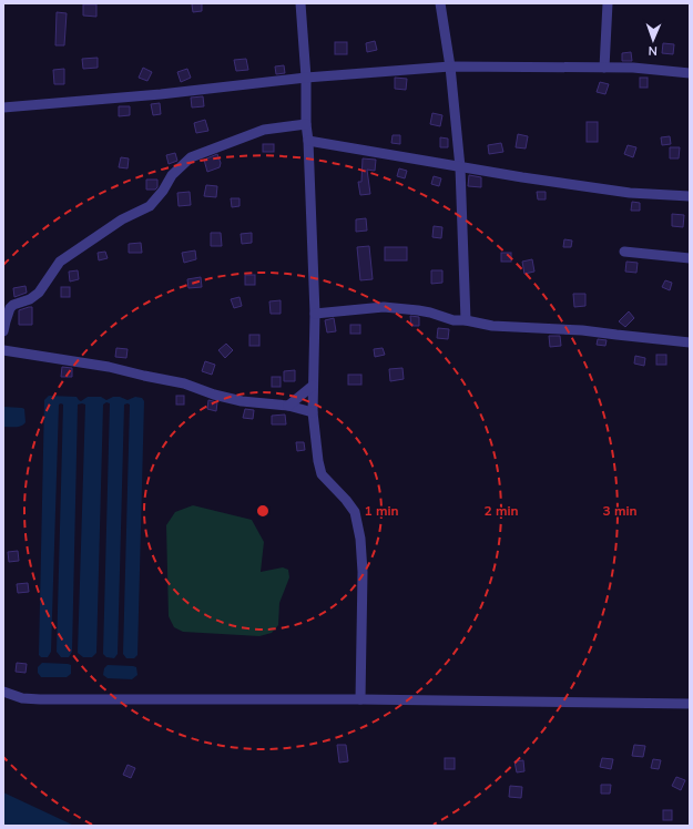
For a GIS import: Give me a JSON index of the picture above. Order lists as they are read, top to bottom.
{
  "north": "bottom",
  "rings": ["1 min", "2 min", "3 min"]
}
